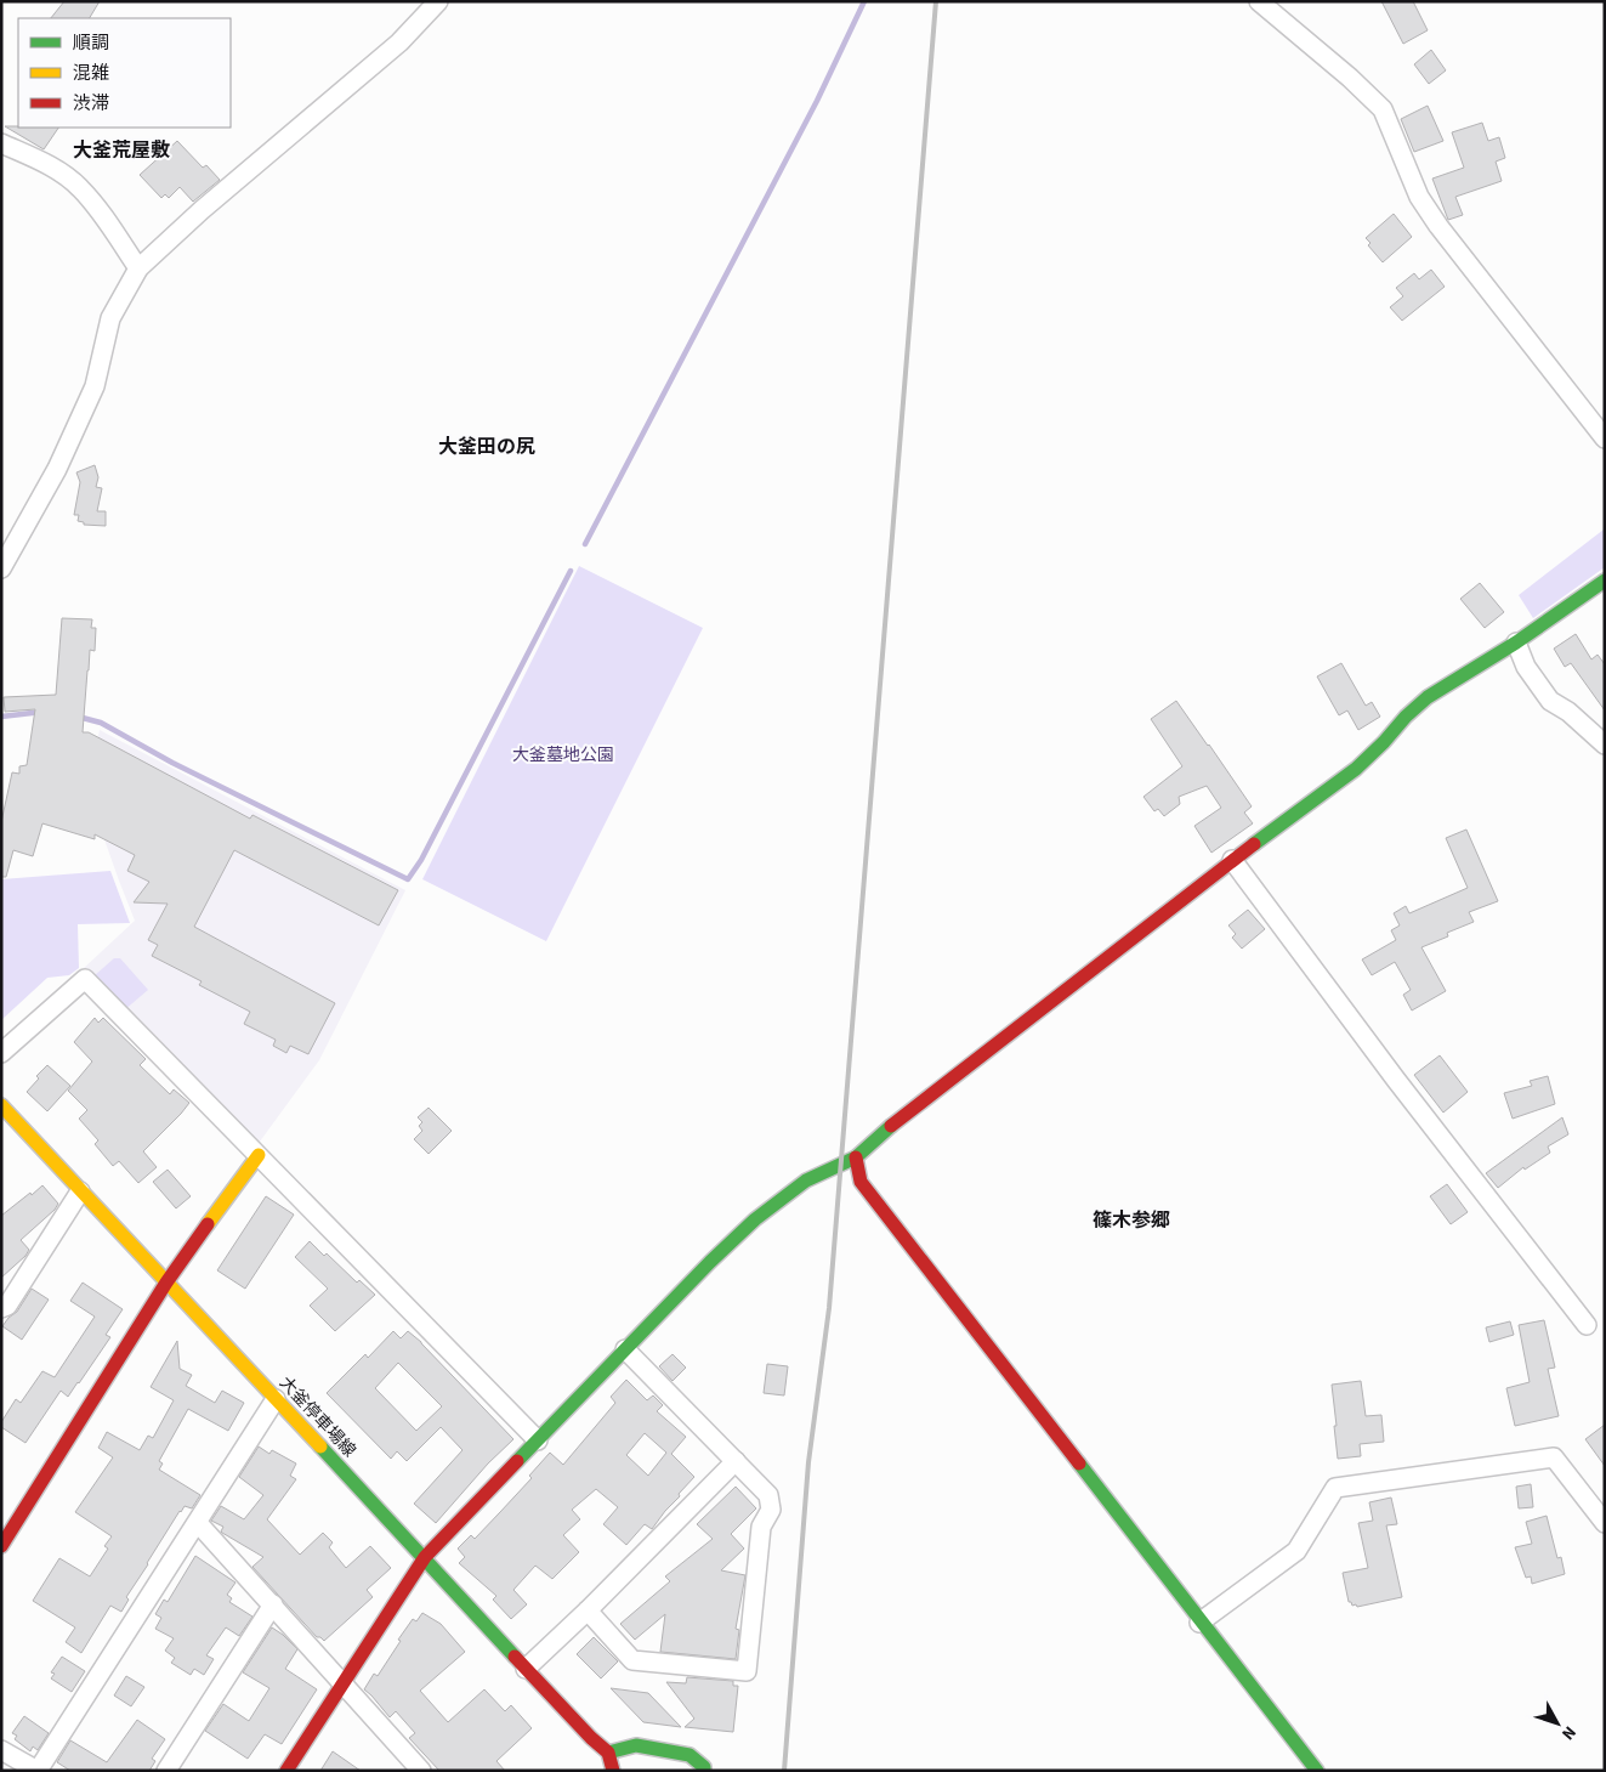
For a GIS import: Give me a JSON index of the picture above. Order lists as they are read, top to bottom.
{
  "streets": {
    "street": ["大釜停車場線"]
  },
  "districts": ["大釜荒屋敷", "大釜田の尻", "篠木参郷"],
  "parks": ["大釜墓地公園"],
  "legend": ["順調", "混雑", "渋滞"],
  "north": "bottom right"
}
